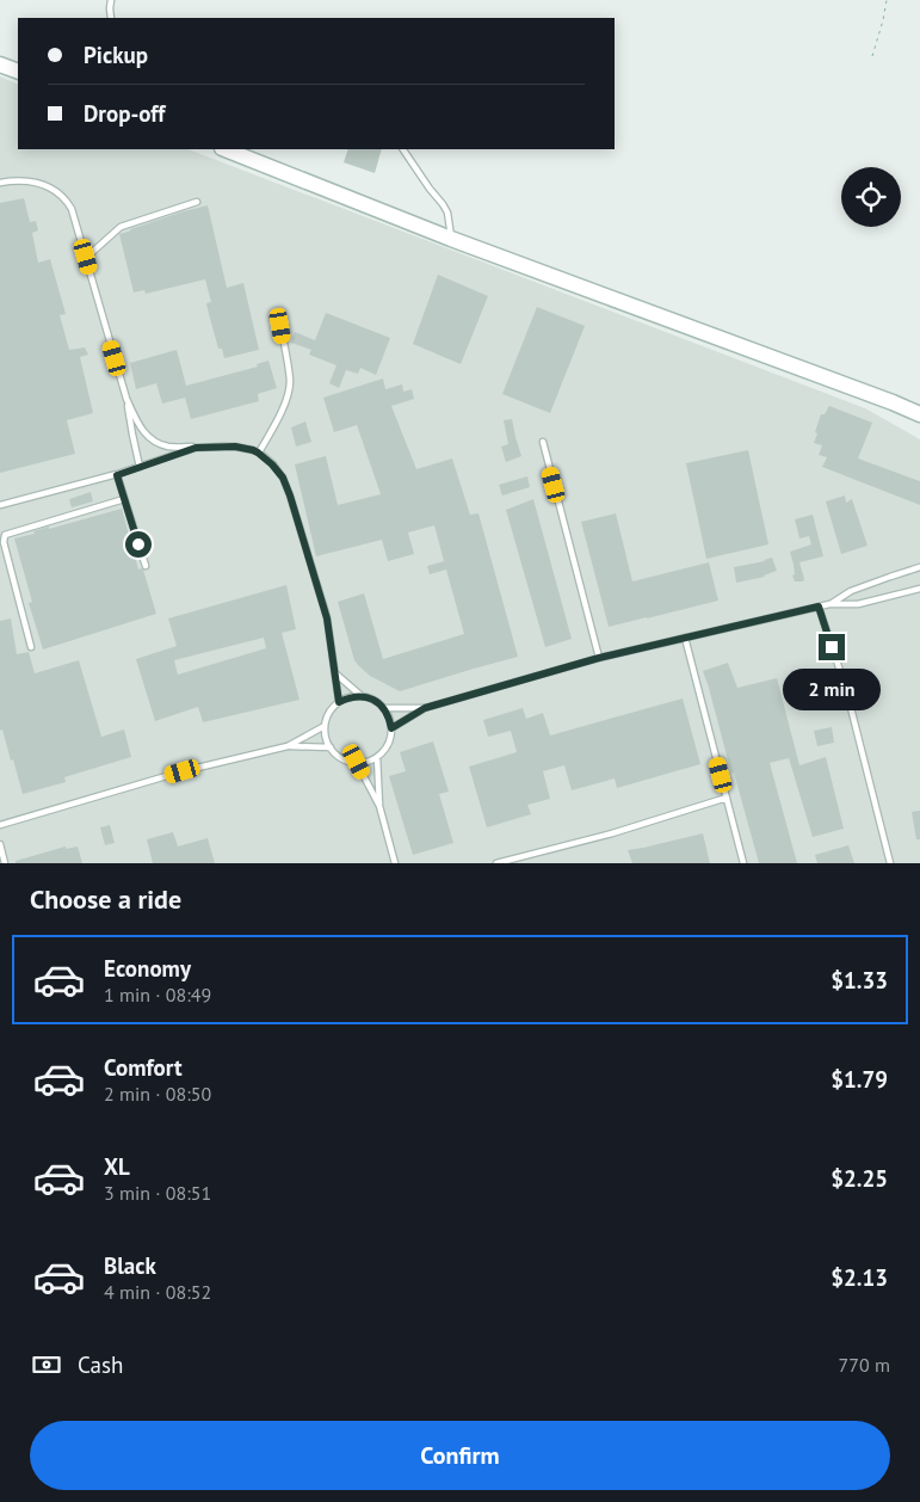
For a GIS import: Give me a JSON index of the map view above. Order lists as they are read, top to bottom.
{
  "page": {
    "banner": ["Pickup", "Drop-off"],
    "bubble": "2 min",
    "heading": "Choose a ride",
    "list": [
      {
        "name": "Economy",
        "note": "1 min · 08:49",
        "value": "$1.33"
      },
      {
        "name": "Comfort",
        "note": "2 min · 08:50",
        "value": "$1.79"
      },
      {
        "name": "XL",
        "note": "3 min · 08:51",
        "value": "$2.25"
      },
      {
        "name": "Black",
        "note": "4 min · 08:52",
        "value": "$2.13"
      }
    ],
    "pay": ["Cash", "770 m"],
    "buttons": "Confirm"
  }
}
